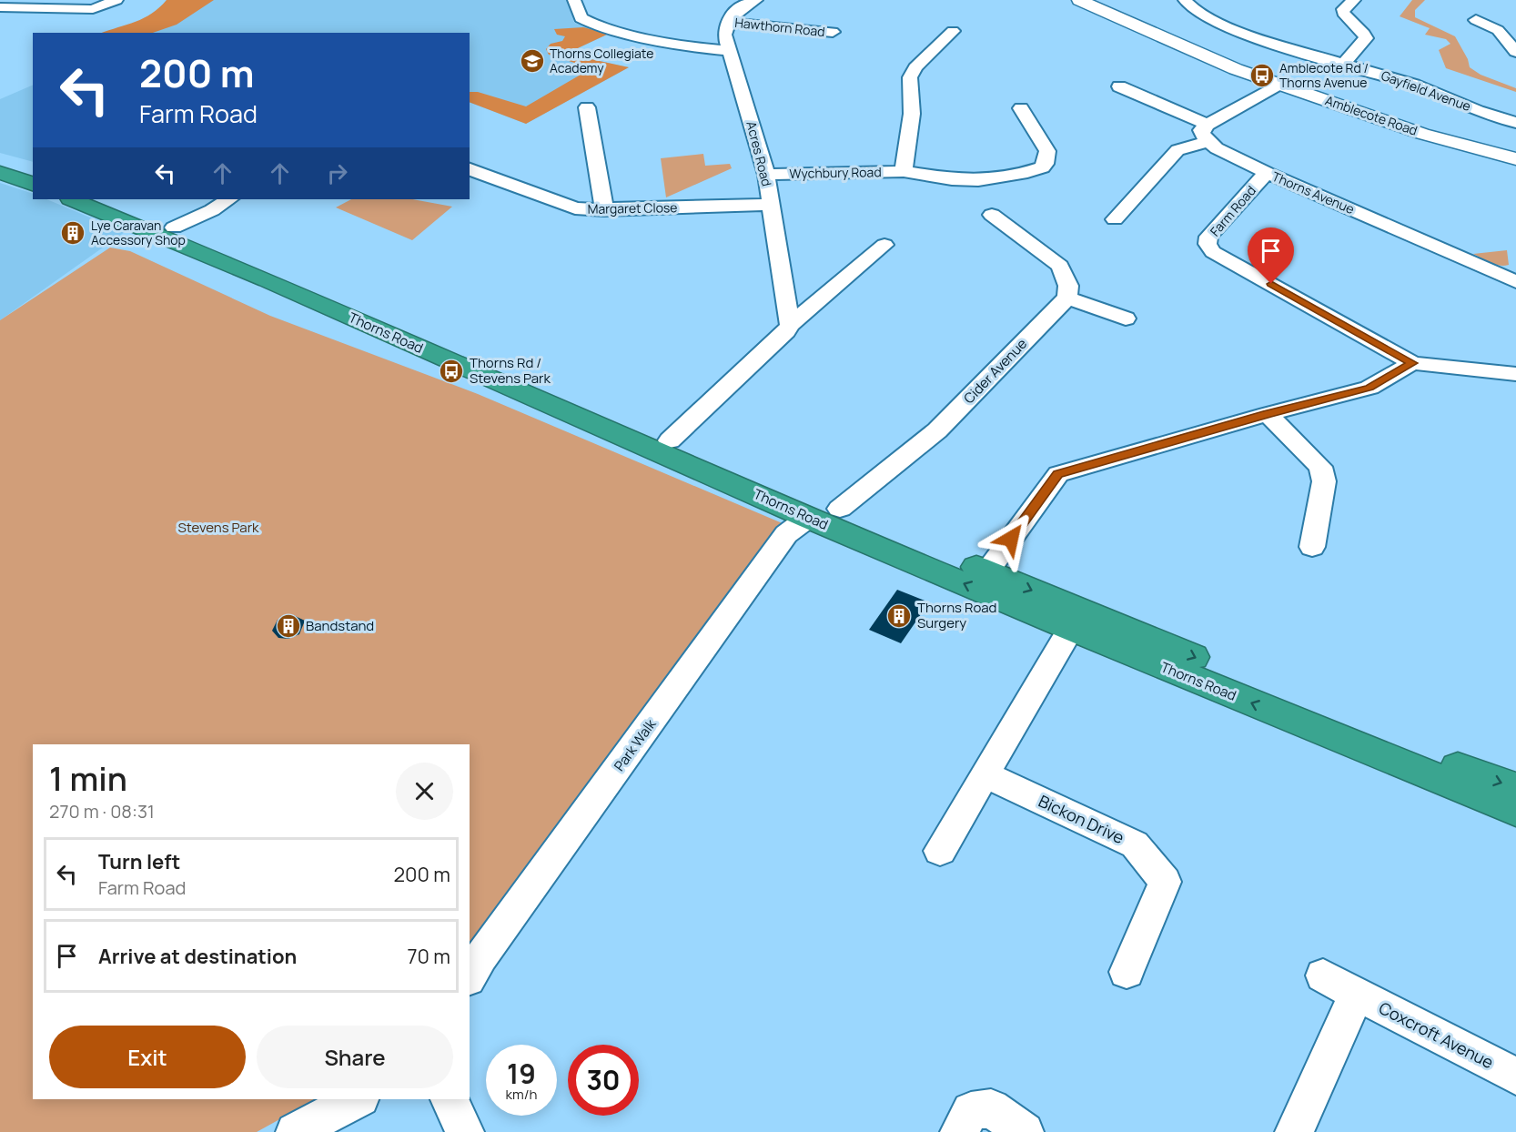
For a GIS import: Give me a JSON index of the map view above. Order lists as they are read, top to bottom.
{
  "streets": {
    "highway": ["Thorns Road"],
    "street": [
      "Hawthorn Road",
      "Gayfield Avenue",
      "Amblecote Road",
      "Acres Road",
      "Wychbury Road",
      "Thorns Avenue",
      "Margaret Close",
      "Farm Road",
      "Cider Avenue",
      "Park Walk",
      "Bickon Drive",
      "Coxcroft Avenue"
    ]
  },
  "crossings": [
    ["Hawthorn Road", "Acres Road"],
    ["Acres Road", "Wychbury Road"],
    ["Acres Road", "Margaret Close"],
    ["Thorns Avenue", "Farm Road"],
    ["Thorns Road", "Cider Avenue"],
    ["Thorns Road", "Park Walk"]
  ],
  "parks": ["Stevens Park"],
  "places": {
    "school or university": ["Thorns Collegiate Academy"],
    "bus stop": ["Amblecote Rd / Thorns Avenue", "Thorns Rd / Stevens Park"],
    "building": ["Lye Caravan Accessory Shop", "Thorns Road Surgery", "Bandstand"]
  },
  "page": {
    "turn": ["200 m", "Farm Road"],
    "heading": ["1 min", "270 m · 08:31"],
    "list": [
      {
        "name": "Turn left",
        "note": "Farm Road",
        "value": "200 m"
      },
      {
        "name": "Arrive at destination",
        "value": "70 m"
      }
    ],
    "buttons": ["Exit", "Share"],
    "speed": "19 km/h",
    "limit": "30"
  }
}
